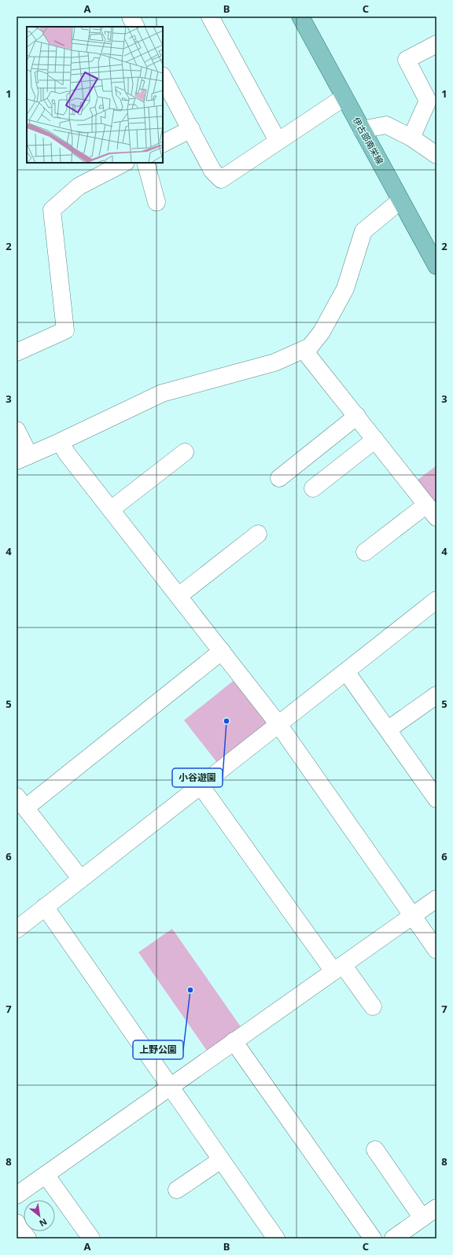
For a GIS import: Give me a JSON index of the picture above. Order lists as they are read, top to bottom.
{
  "streets": {
    "main road": ["伊古部南栄線"]
  },
  "places": ["小谷遊園", "上野公園"],
  "north": "bottom right",
  "grid": {
    "columns": ["A", "B", "C"],
    "rows": [
      "1",
      "2",
      "3",
      "4",
      "5",
      "6",
      "7",
      "8"
    ]
  }
}
